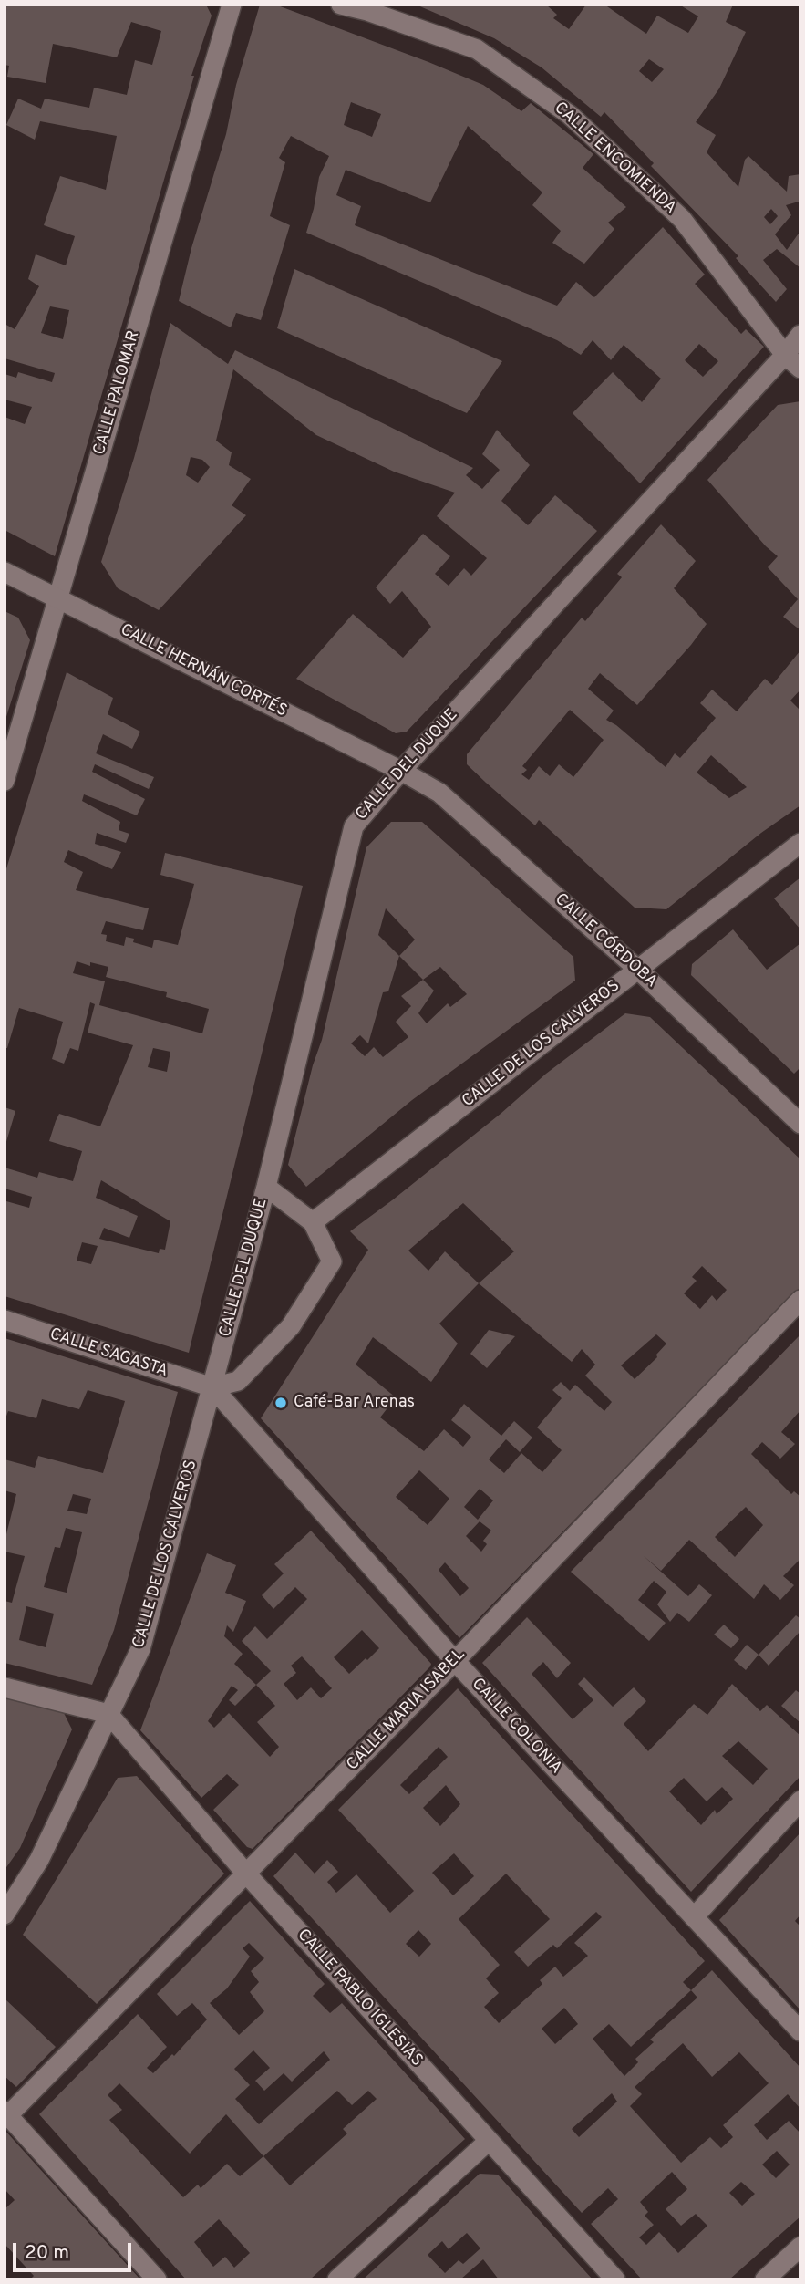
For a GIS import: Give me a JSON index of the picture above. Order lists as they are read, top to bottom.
{
  "streets": {
    "street": [
      "CALLE ENCOMIENDA",
      "CALLE PALOMAR",
      "CALLE HERNÁN CORTÉS",
      "CALLE DEL DUQUE",
      "CALLE CÓRDOBA",
      "CALLE DE LOS CALVEROS",
      "CALLE SAGASTA",
      "CALLE MARIA ISABEL",
      "CALLE COLONIA",
      "CALLE PABLO IGLESIAS"
    ]
  },
  "crossings": [
    ["CALLE ENCOMIENDA", "CALLE DEL DUQUE"],
    ["CALLE PALOMAR", "CALLE HERNÁN CORTÉS"],
    ["CALLE HERNÁN CORTÉS", "CALLE DEL DUQUE"],
    ["CALLE HERNÁN CORTÉS", "CALLE CÓRDOBA"],
    ["CALLE DEL DUQUE", "CALLE CÓRDOBA"],
    ["CALLE DEL DUQUE", "CALLE DE LOS CALVEROS"],
    ["CALLE DEL DUQUE", "CALLE SAGASTA"],
    ["CALLE DEL DUQUE", "CALLE COLONIA"],
    ["CALLE CÓRDOBA", "CALLE DE LOS CALVEROS"],
    ["CALLE DE LOS CALVEROS", "CALLE SAGASTA"],
    ["CALLE DE LOS CALVEROS", "CALLE COLONIA"],
    ["CALLE DE LOS CALVEROS", "CALLE PABLO IGLESIAS"],
    ["CALLE SAGASTA", "CALLE COLONIA"],
    ["CALLE MARIA ISABEL", "CALLE COLONIA"],
    ["CALLE MARIA ISABEL", "CALLE PABLO IGLESIAS"]
  ],
  "places": ["Café-Bar Arenas"],
  "scale_bar": "20 m"
}
